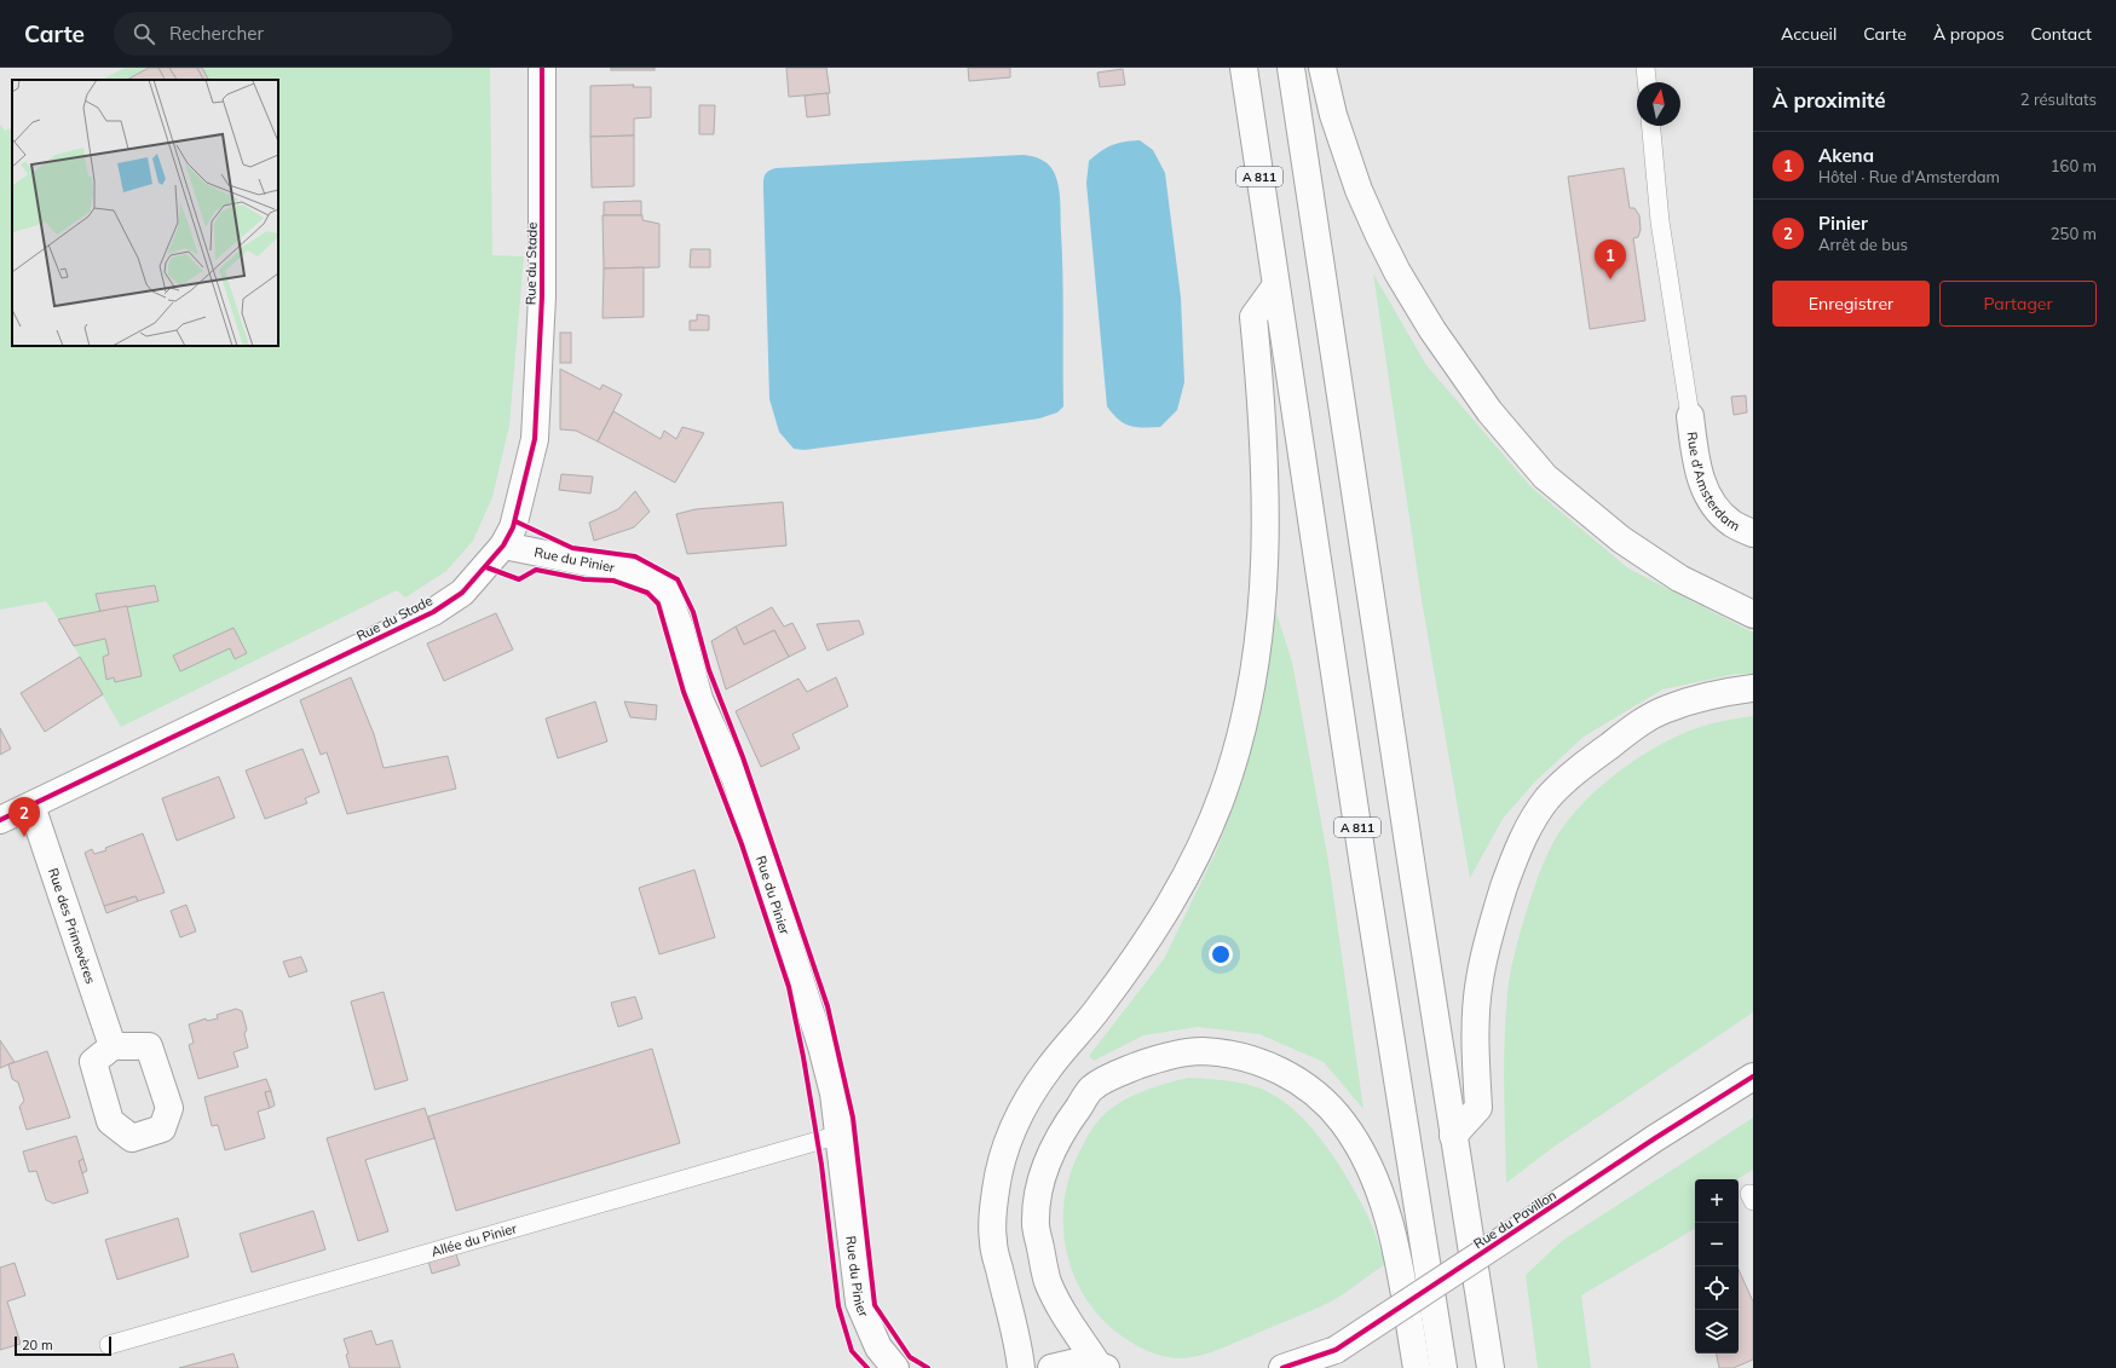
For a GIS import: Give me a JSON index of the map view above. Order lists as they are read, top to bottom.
{
  "streets": {
    "main road": [
      "A 811",
      "Rue du Stade",
      "Rue d'Amsterdam",
      "Rue du Pinier",
      "Rue des Primevères",
      "Rue du Pavillon"
    ],
    "lane": ["Allée du Pinier"]
  },
  "crossings": [
    ["Rue du Stade", "Rue du Pinier"],
    ["Rue du Stade", "Rue des Primevères"],
    ["Rue du Pinier", "Allée du Pinier"]
  ],
  "scale_bar": "20 m",
  "north": "top",
  "page": {
    "header": "Carte",
    "search": "Rechercher",
    "nav": [
      "Accueil",
      "Carte",
      "À propos",
      "Contact"
    ],
    "heading": ["À proximité", "2 résultats"],
    "list": [
      {
        "mark": "1",
        "name": "Akena",
        "note": "Hôtel · Rue d'Amsterdam",
        "value": "160 m"
      },
      {
        "mark": "2",
        "name": "Pinier",
        "note": "Arrêt de bus",
        "value": "250 m"
      }
    ],
    "pins": ["1", "2"],
    "buttons": ["Enregistrer", "Partager"],
    "map_buttons": ["+", "−"],
    "scale": "20 m"
  }
}
